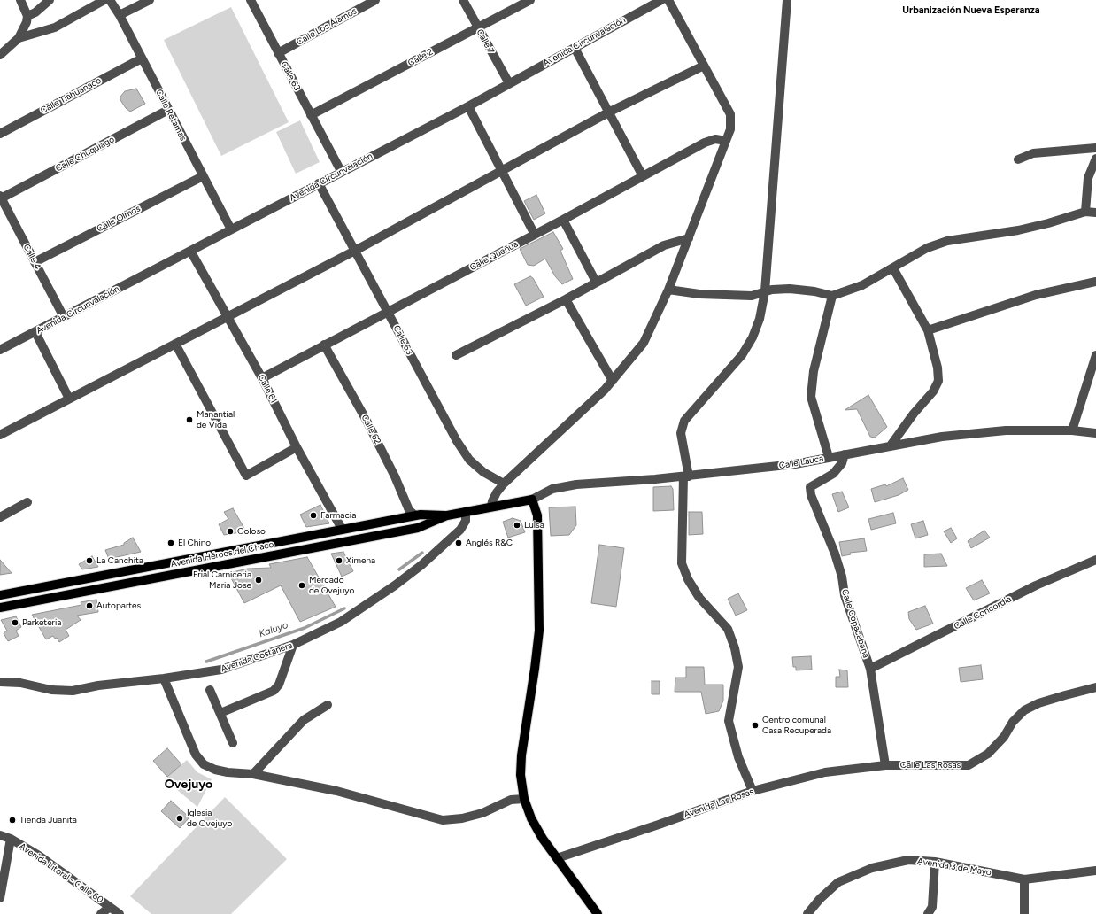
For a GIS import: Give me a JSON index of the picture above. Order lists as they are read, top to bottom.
{
  "streets": {
    "main road": ["Avenida Héroes del Chaco"],
    "street": [
      "Calle Los Álamos",
      "Calle 7",
      "Avenida Circunvalación",
      "Calle 2",
      "Calle 63",
      "Calle Tiahuanaco",
      "Calle Retamas",
      "Calle Chuquiago",
      "Calle Olmos",
      "Calle Queñua",
      "Calle 4",
      "Calle 61",
      "Calle 62",
      "Calle Lauca",
      "Calle Concordia",
      "Calle Copacabana",
      "Avenida Costanera",
      "Calle Las Rosas",
      "Avenida Las Rosas",
      "Avenida 3 de Mayo",
      "Avenida Litoral - Calle 60"
    ]
  },
  "crossings": [
    ["Calle Los Álamos", "Calle 63"],
    ["Calle 7", "Avenida Circunvalación"],
    ["Calle 7", "Calle 2"],
    ["Avenida Circunvalación", "Calle 63"],
    ["Avenida Circunvalación", "Calle Retamas"],
    ["Avenida Circunvalación", "Calle 4"],
    ["Avenida Circunvalación", "Calle 61"],
    ["Calle 2", "Calle 63"],
    ["Calle 63", "Calle Queñua"],
    ["Calle Tiahuanaco", "Calle Retamas"],
    ["Calle Retamas", "Calle Chuquiago"],
    ["Calle Retamas", "Calle Olmos"],
    ["Calle Chuquiago", "Calle 4"],
    ["Calle Olmos", "Calle 4"],
    ["Calle Queñua", "Calle 61"],
    ["Calle Queñua", "Calle 62"],
    ["Calle 61", "Avenida Héroes del Chaco"],
    ["Calle 62", "Avenida Héroes del Chaco"],
    ["Calle Lauca", "Avenida Héroes del Chaco"],
    ["Calle Lauca", "Calle Copacabana"],
    ["Avenida Héroes del Chaco", "Avenida Costanera"],
    ["Calle Concordia", "Calle Copacabana"],
    ["Calle Copacabana", "Calle Las Rosas"],
    ["Calle Copacabana", "Avenida Las Rosas"],
    ["Calle Las Rosas", "Avenida Las Rosas"]
  ],
  "districts": ["Urbanización Nueva Esperanza", "Ovejuyo"],
  "water": ["Kaluyo"],
  "places": [
    "Manantial de Vida",
    "Farmacia",
    "Luisa",
    "Goloso",
    "El Chino",
    "Anglés R&C",
    "La Canchita",
    "Ximena",
    "Frial Carniceria Maria Jose",
    "Mercado de Ovejuyo",
    "Autopartes",
    "Parketeria",
    "Centro comunal Casa Recuperada",
    "Iglesia de Ovejuyo",
    "Tienda Juanita"
  ]
}
